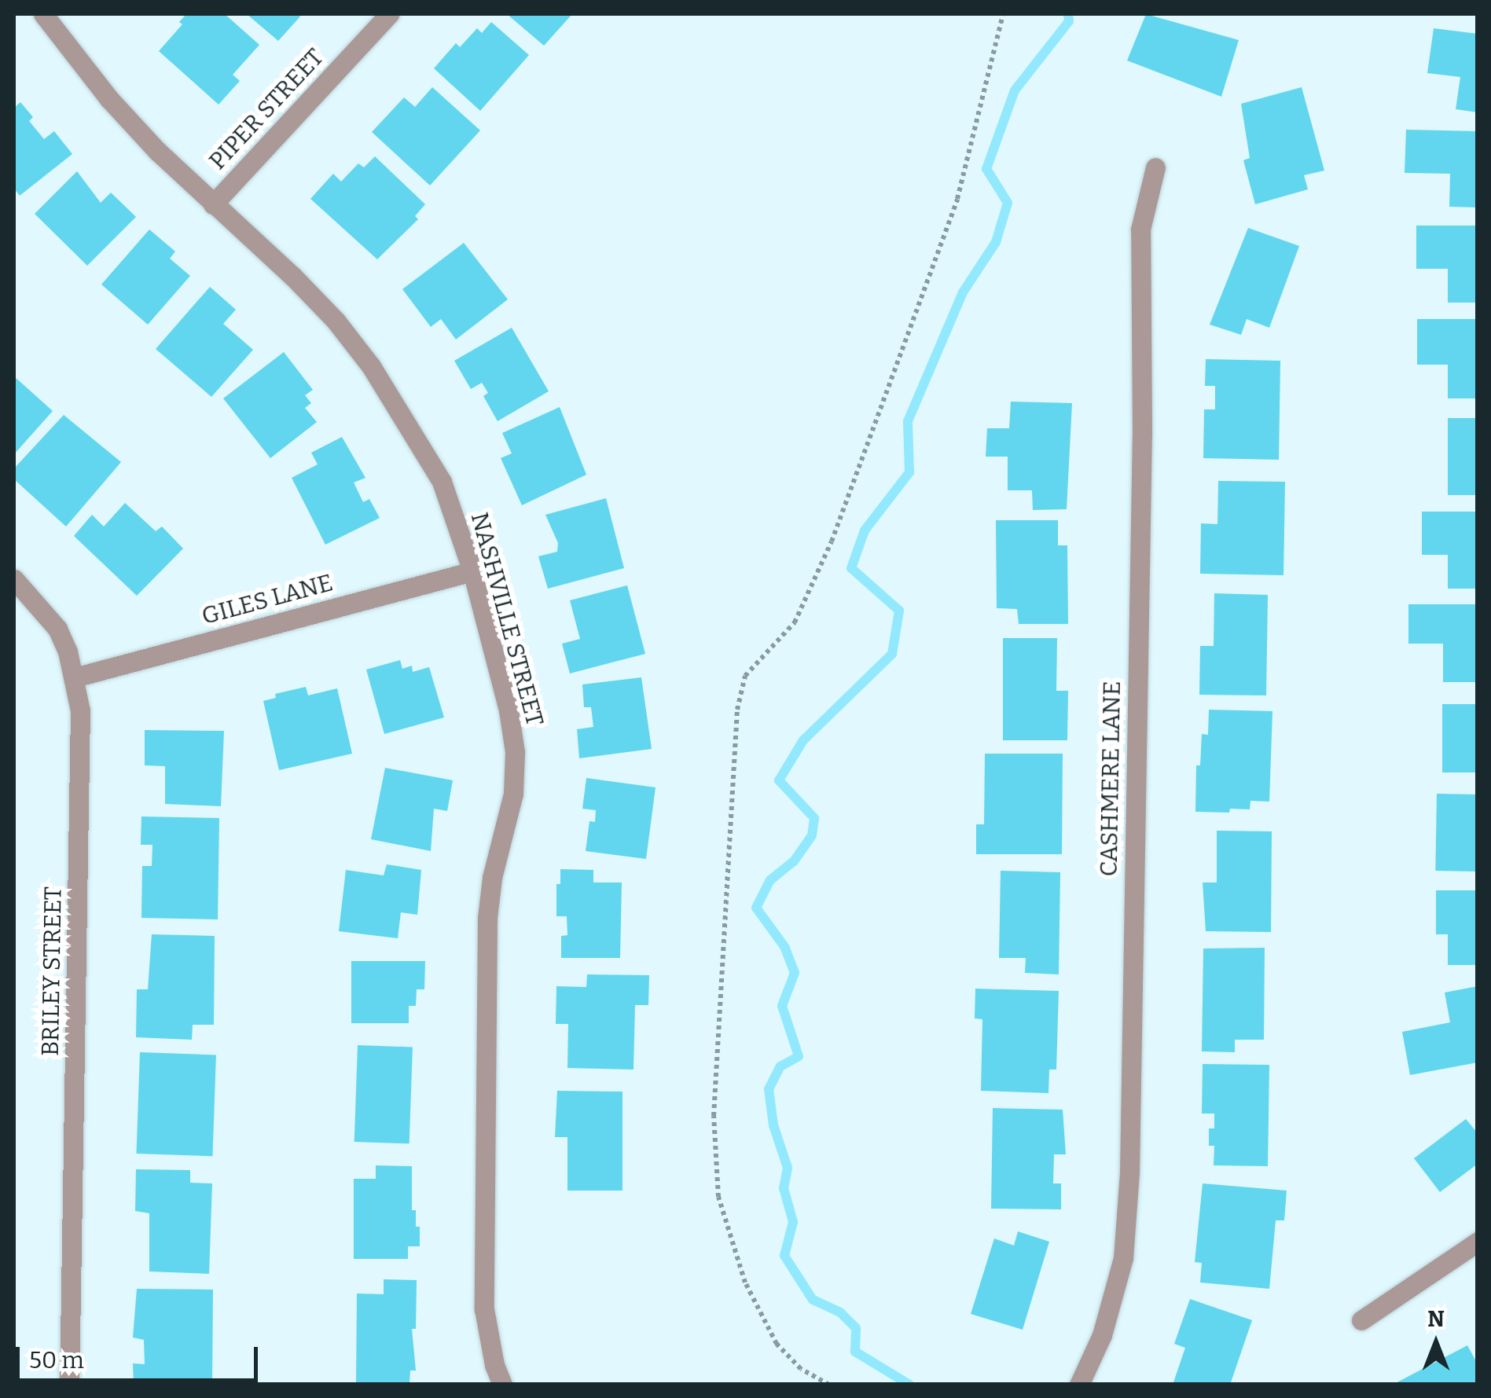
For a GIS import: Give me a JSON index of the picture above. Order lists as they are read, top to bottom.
{
  "streets": {
    "street": [
      "PIPER STREET",
      "GILES LANE",
      "NASHVILLE STREET",
      "CASHMERE LANE",
      "BRILEY STREET"
    ]
  },
  "crossings": [
    ["PIPER STREET", "NASHVILLE STREET"],
    ["GILES LANE", "NASHVILLE STREET"],
    ["GILES LANE", "BRILEY STREET"]
  ],
  "scale_bar": "50 m",
  "north": "top"
}
